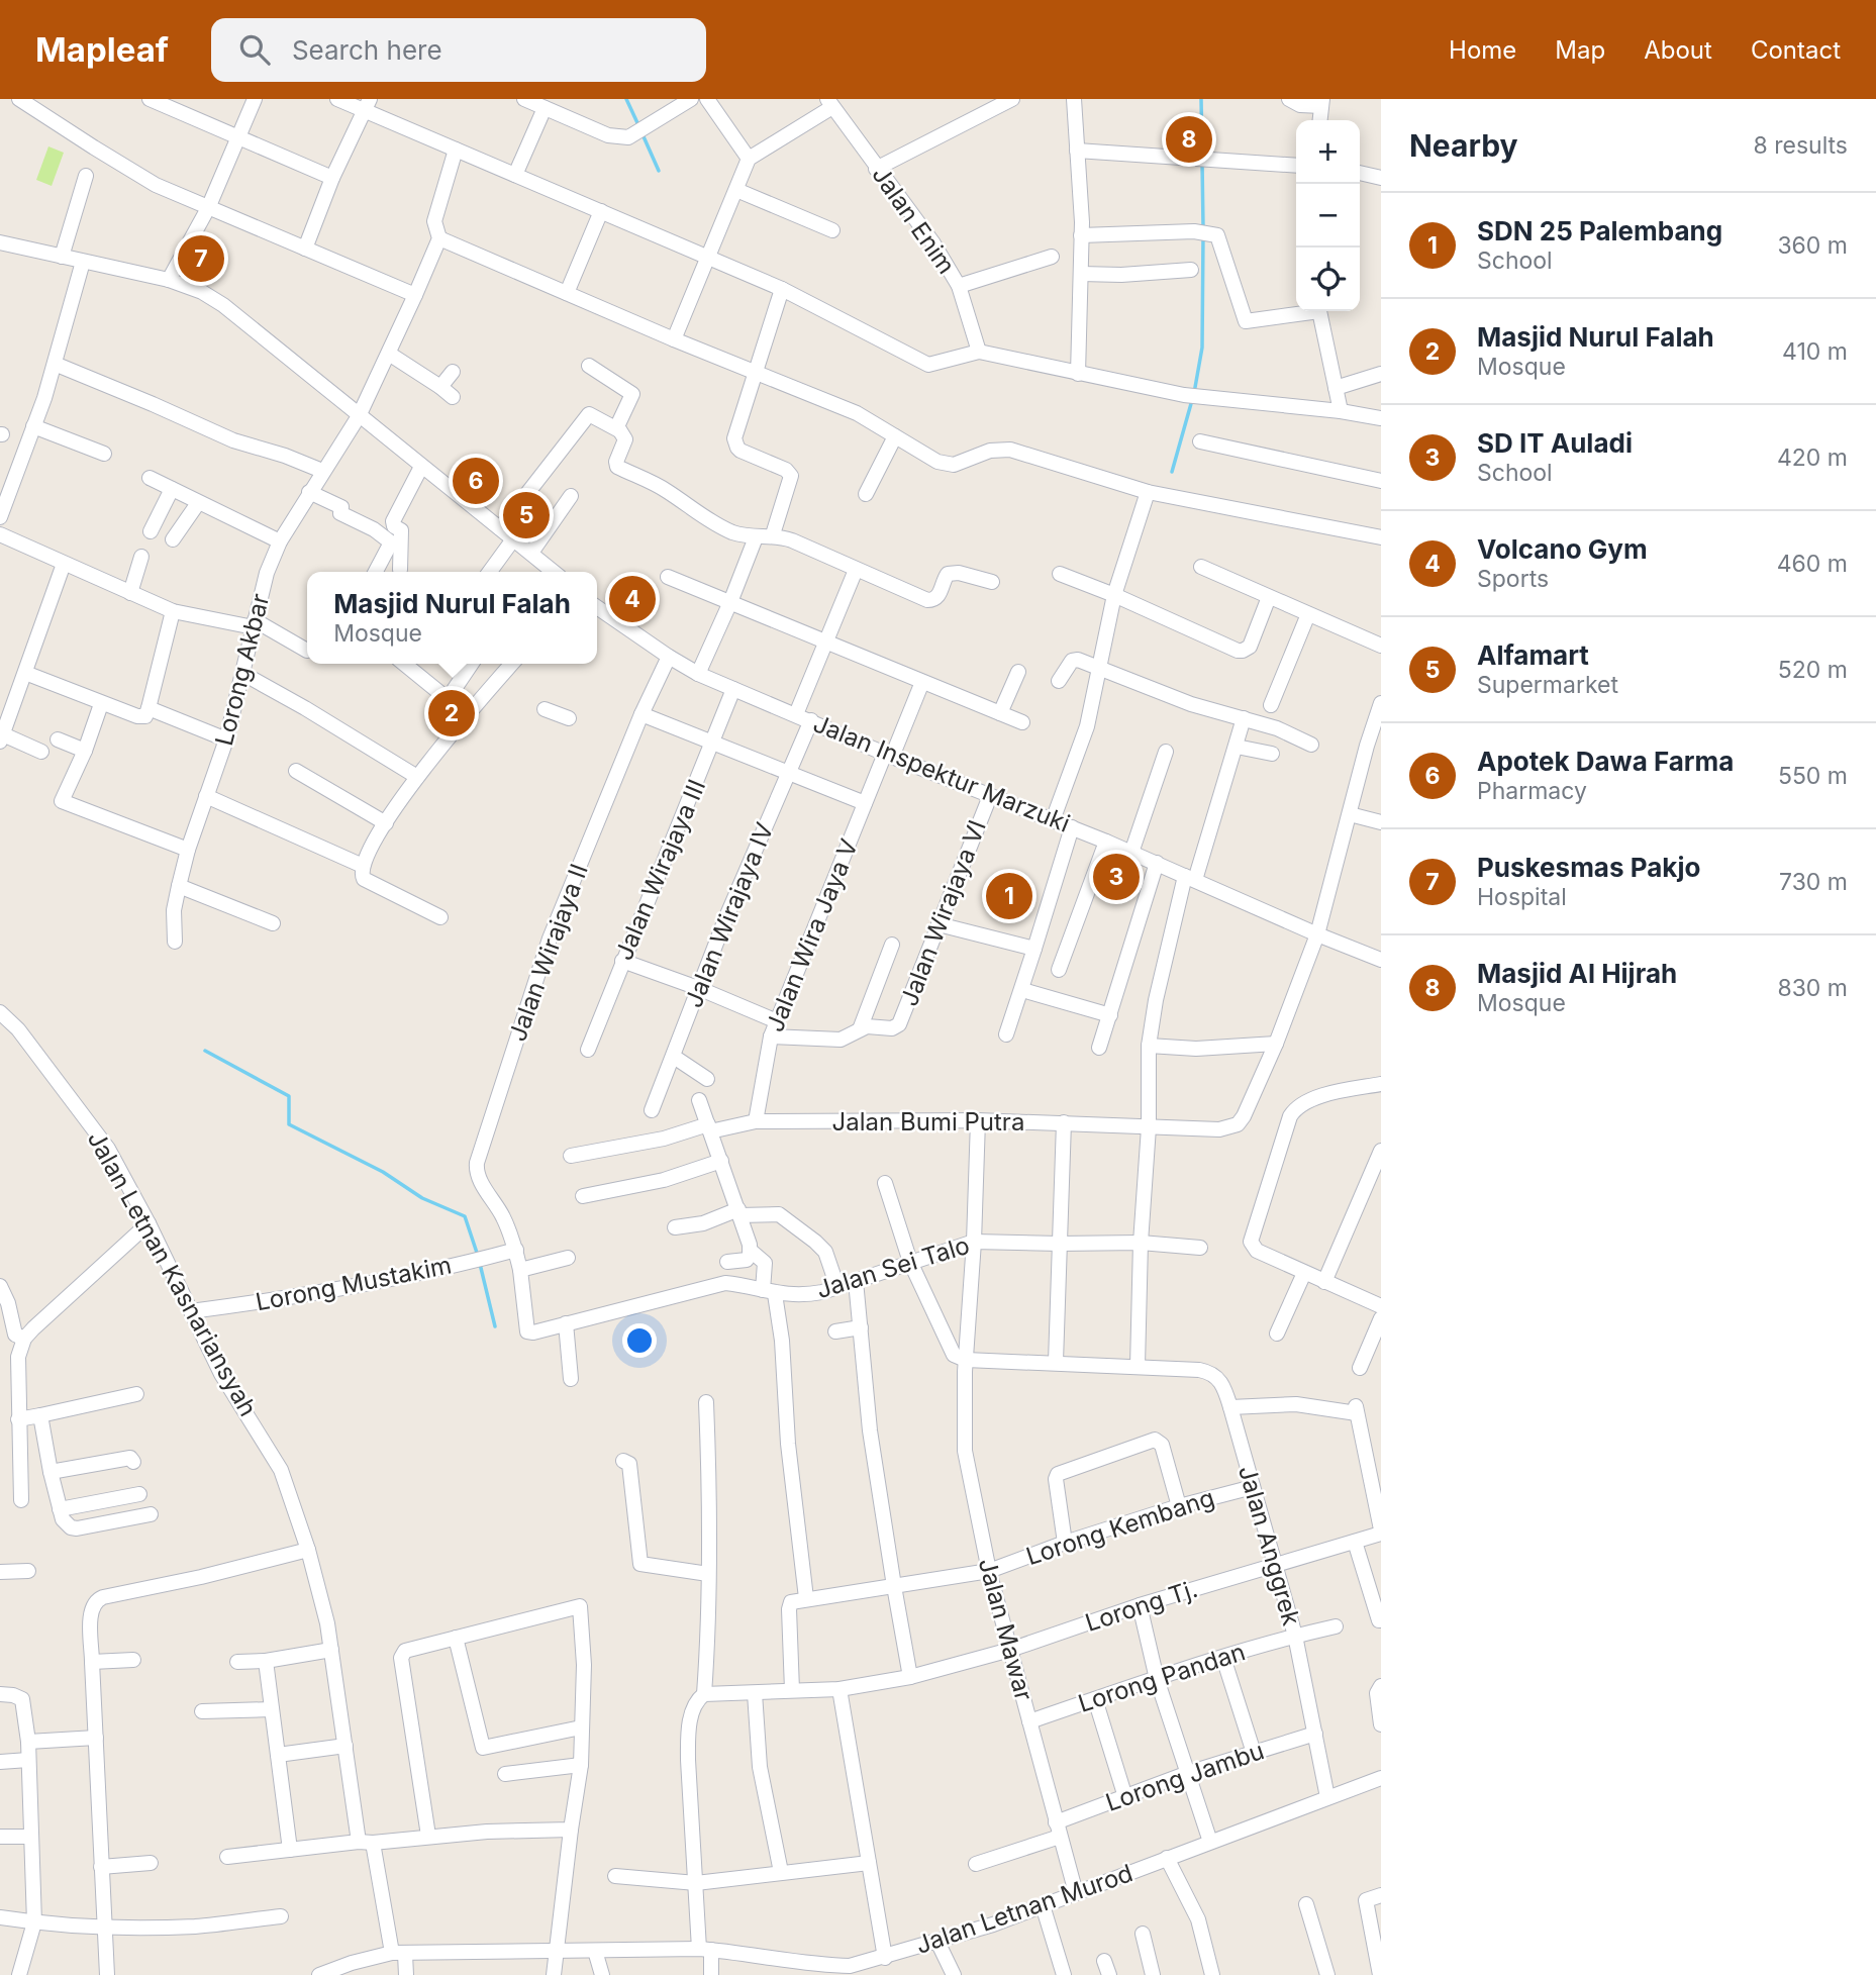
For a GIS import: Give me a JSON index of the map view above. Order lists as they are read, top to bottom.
{
  "streets": {
    "street": [
      "Jalan Enim",
      "Lorong Akbar",
      "Jalan Inspektur Marzuki",
      "Jalan Wirajaya III",
      "Jalan Wirajaya VI",
      "Jalan Wirajaya IV",
      "Jalan Wira Jaya V",
      "Jalan Wirajaya II",
      "Jalan Bumi Putra",
      "Jalan Sei Talo",
      "Jalan Letnan Kasnariansyah",
      "Lorong Mustakim",
      "Lorong Kembang",
      "Jalan Anggrek",
      "Lorong Tj.",
      "Jalan Mawar",
      "Lorong Pandan",
      "Lorong Jambu",
      "Jalan Letnan Murod"
    ]
  },
  "crossings": [
    ["Jalan Inspektur Marzuki", "Jalan Wirajaya III"],
    ["Jalan Inspektur Marzuki", "Jalan Wirajaya VI"],
    ["Jalan Inspektur Marzuki", "Jalan Wirajaya IV"],
    ["Jalan Inspektur Marzuki", "Jalan Wira Jaya V"],
    ["Jalan Inspektur Marzuki", "Jalan Wirajaya II"],
    ["Jalan Wirajaya VI", "Jalan Wira Jaya V"],
    ["Jalan Wira Jaya V", "Jalan Bumi Putra"],
    ["Jalan Wirajaya II", "Jalan Sei Talo"],
    ["Jalan Wirajaya II", "Lorong Mustakim"],
    ["Jalan Bumi Putra", "Jalan Mawar"],
    ["Jalan Sei Talo", "Lorong Mustakim"],
    ["Jalan Sei Talo", "Jalan Mawar"],
    ["Jalan Letnan Kasnariansyah", "Lorong Mustakim"],
    ["Jalan Letnan Kasnariansyah", "Jalan Letnan Murod"],
    ["Lorong Kembang", "Jalan Anggrek"],
    ["Lorong Kembang", "Jalan Mawar"],
    ["Jalan Anggrek", "Lorong Tj."],
    ["Jalan Anggrek", "Lorong Pandan"],
    ["Jalan Anggrek", "Lorong Jambu"],
    ["Jalan Anggrek", "Jalan Letnan Murod"],
    ["Lorong Tj.", "Jalan Mawar"],
    ["Jalan Mawar", "Lorong Pandan"],
    ["Jalan Mawar", "Lorong Jambu"],
    ["Jalan Mawar", "Jalan Letnan Murod"]
  ],
  "page": {
    "header": "Mapleaf",
    "search": "Search here",
    "nav": [
      "Home",
      "Map",
      "About",
      "Contact"
    ],
    "heading": ["Nearby", "8 results"],
    "pins": [
      "8",
      "7",
      "6",
      "5",
      "4",
      "2",
      "3",
      "1"
    ],
    "map_buttons": ["+", "−"],
    "list": [
      {
        "mark": "1",
        "name": "SDN 25 Palembang",
        "note": "School",
        "value": "360 m"
      },
      {
        "mark": "2",
        "name": "Masjid Nurul Falah",
        "note": "Mosque",
        "value": "410 m"
      },
      {
        "mark": "3",
        "name": "SD IT Auladi",
        "note": "School",
        "value": "420 m"
      },
      {
        "mark": "4",
        "name": "Volcano Gym",
        "note": "Sports",
        "value": "460 m"
      },
      {
        "mark": "5",
        "name": "Alfamart",
        "note": "Supermarket",
        "value": "520 m"
      },
      {
        "mark": "6",
        "name": "Apotek Dawa Farma",
        "note": "Pharmacy",
        "value": "550 m"
      },
      {
        "mark": "7",
        "name": "Puskesmas Pakjo",
        "note": "Hospital",
        "value": "730 m"
      },
      {
        "mark": "8",
        "name": "Masjid Al Hijrah",
        "note": "Mosque",
        "value": "830 m"
      }
    ],
    "popup": ["Masjid Nurul Falah", "Mosque"]
  }
}
